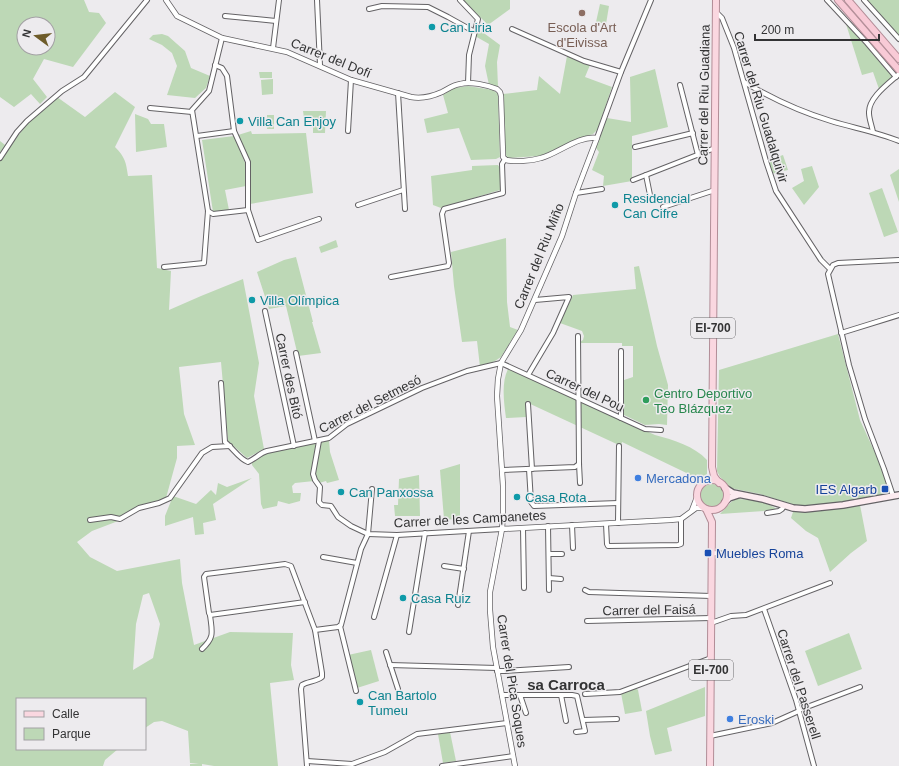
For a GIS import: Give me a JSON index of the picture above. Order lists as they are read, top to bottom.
{
  "streets": {
    "main road": ["Carrer del Riu Guadiana", "EI-700"],
    "street": [
      "Carrer del Dofí",
      "Carrer del Riu Guadalquivir",
      "Carrer del Riu Miño",
      "Carrer des Bitó",
      "Carrer del Pou",
      "Carrer del Setmesó",
      "Carrer de les Campanetes",
      "Carrer del Faisá",
      "Carrer del Pica Soques",
      "Carrer del Passerell"
    ]
  },
  "crossings": [
    ["Carrer del Riu Guadiana", "Carrer del Riu Guadalquivir"],
    ["Carrer del Riu Guadiana", "EI-700"],
    ["Carrer del Riu Miño", "Carrer del Pou"],
    ["Carrer del Riu Miño", "Carrer del Setmesó"],
    ["Carrer del Riu Miño", "Carrer de les Campanetes"],
    ["Carrer del Riu Miño", "Carrer del Pica Soques"],
    ["EI-700", "Carrer del Faisá"],
    ["Carrer des Bitó", "Carrer del Setmesó"],
    ["Carrer del Pou", "Carrer del Setmesó"],
    ["Carrer de les Campanetes", "Carrer del Pica Soques"],
    ["Carrer del Faisá", "Carrer del Passerell"]
  ],
  "districts": ["sa Carroca"],
  "places": {
    "other": [
      "Escola d'Art d'Eivissa",
      "Can Liria",
      "Villa Can Enjoy",
      "Residencial Can Cifre",
      "Villa Olímpica",
      "Centro Deportivo Teo Blázquez",
      "Mercadona",
      "Can Panxossa",
      "Casa Rota",
      "Casa Ruiz",
      "Can Bartolo Tumeu",
      "Eroski"
    ],
    "transit": ["IES Algarb", "Muebles Roma"]
  },
  "legend": ["Calle", "Parque"],
  "scale_bar": "200 m",
  "north": "left"
}
